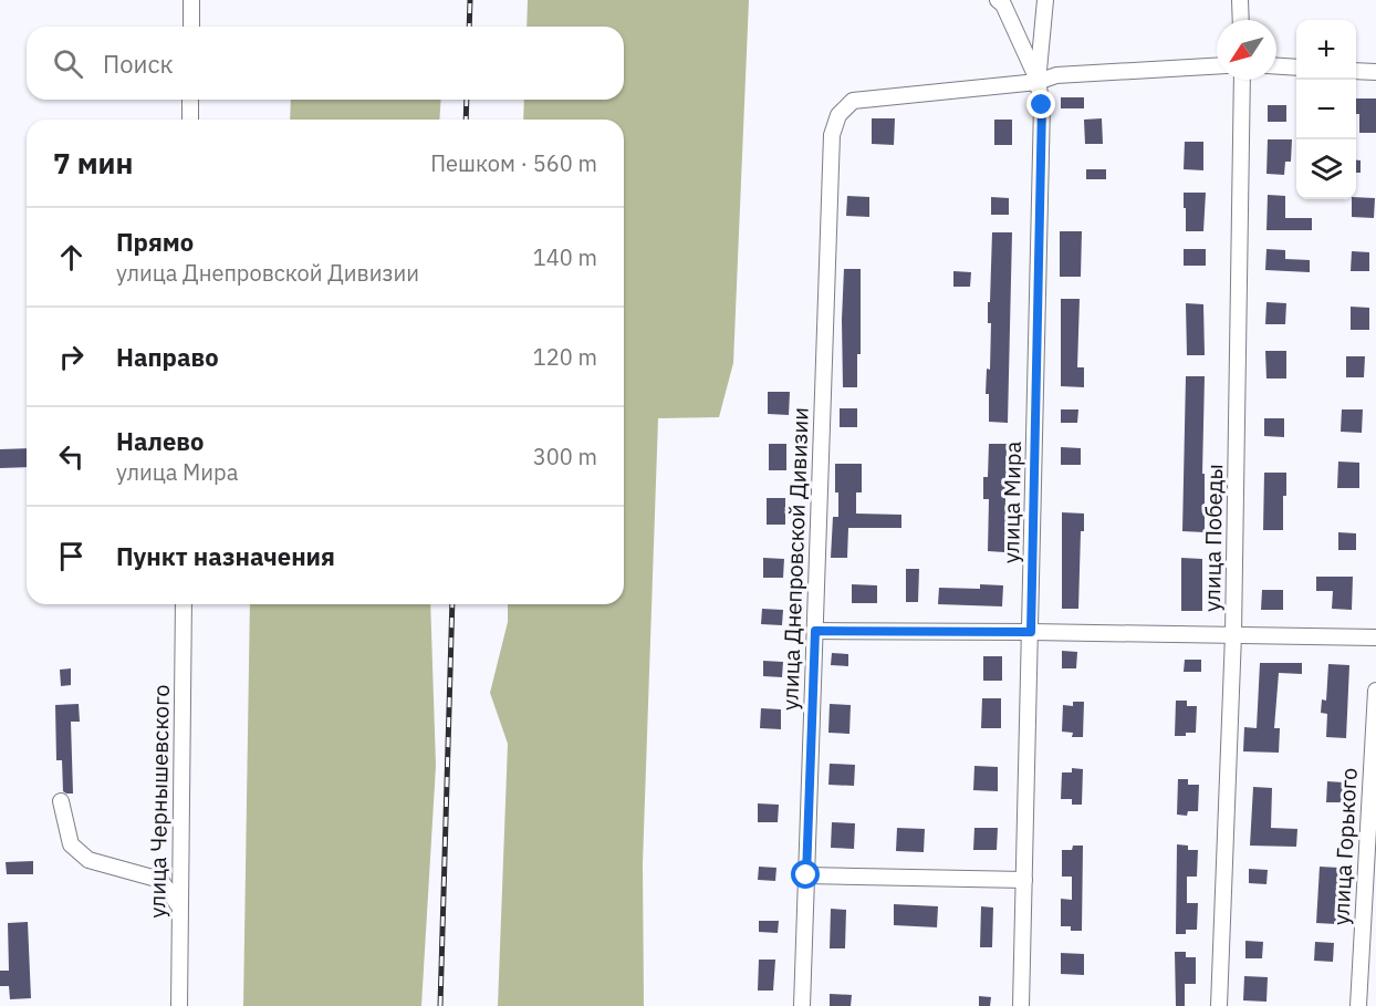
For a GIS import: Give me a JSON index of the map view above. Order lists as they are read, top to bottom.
{
  "streets": {
    "street": [
      "улица Мира",
      "улица Победы",
      "улица Днепровской Дивизии",
      "улица Чернышевского",
      "улица Горького"
    ]
  },
  "crossings": [
    ["улица Мира", "улица Днепровской Дивизии"]
  ],
  "north": "bottom left",
  "page": {
    "map_buttons": ["+", "−"],
    "search": "Поиск",
    "heading": ["7 мин", "Пешком · 560 m"],
    "list": [
      ["Прямо", "улица Днепровской Дивизии", "140 m"],
      ["Направо", "120 m"],
      ["Налево", "улица Мира", "300 m"],
      "Пункт назначения"
    ]
  }
}
